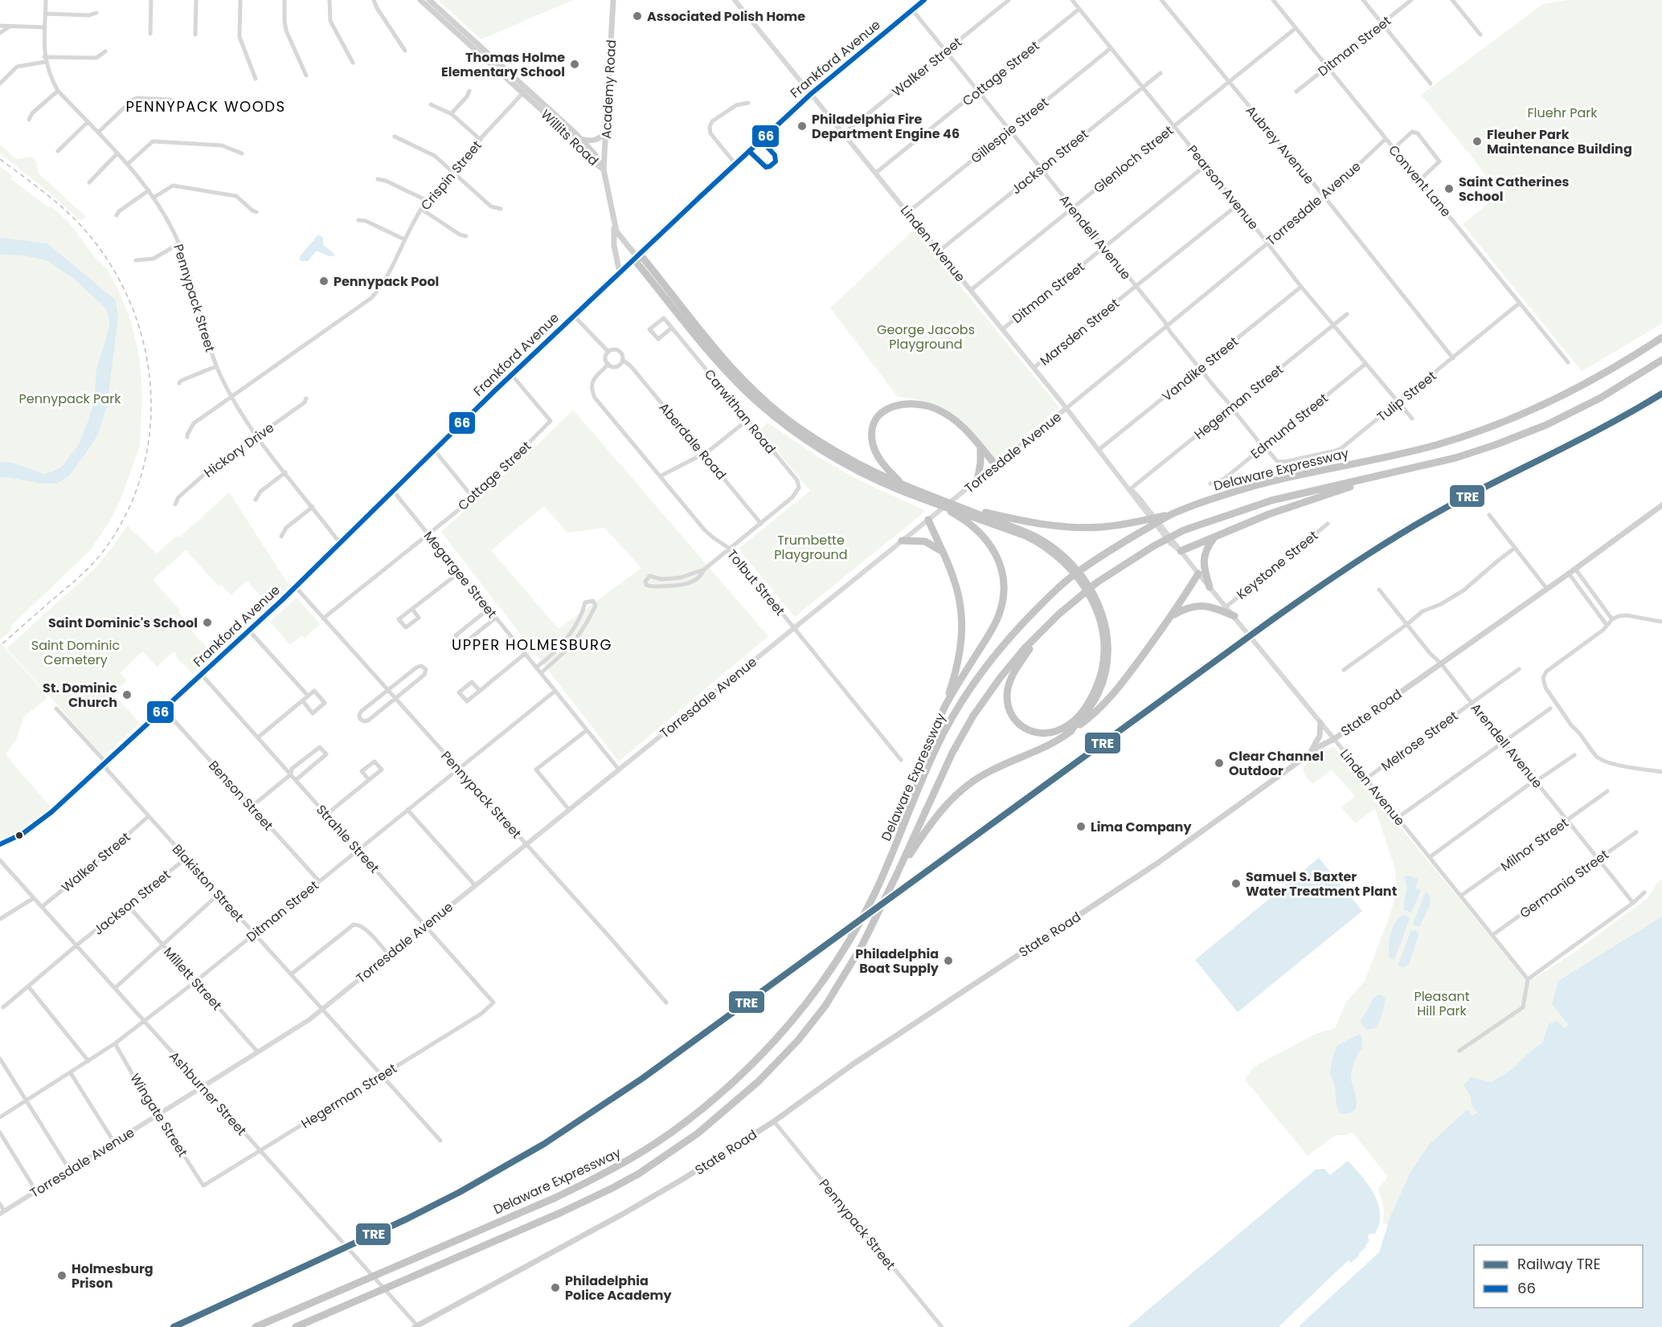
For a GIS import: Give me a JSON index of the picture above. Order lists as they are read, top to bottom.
{
  "streets": {
    "highway": ["Delaware Expressway"],
    "main road": [
      "Frankford Avenue",
      "Academy Road",
      "Willits Road",
      "State Road"
    ],
    "street": [
      "Ditman Street",
      "Walker Street",
      "Cottage Street",
      "Gillespie Street",
      "Aubrey Avenue",
      "Glenloch Street",
      "Jackson Street",
      "Crispin Street",
      "Convent Lane",
      "Pearson Avenue",
      "Torresdale Avenue",
      "Arendell Avenue",
      "Linden Avenue",
      "Pennypack Street",
      "Marsden Street",
      "Vandike Street",
      "Tulip Street",
      "Hegerman Street",
      "Carwithan Road",
      "Edmund Street",
      "Aberdale Road",
      "Hickory Drive",
      "Keystone Street",
      "Megargee Street",
      "Tolbut Street",
      "Melrose Street",
      "Benson Street",
      "Strahle Street",
      "Milnor Street",
      "Blakiston Street",
      "Germania Street",
      "Millett Street",
      "Ashburner Street",
      "Wingate Street"
    ]
  },
  "crossings": [
    ["Ditman Street", "Convent Lane"],
    ["Ditman Street", "Pearson Avenue"],
    ["Ditman Street", "Arendell Avenue"],
    ["Ditman Street", "Linden Avenue"],
    ["Ditman Street", "Pennypack Street"],
    ["Ditman Street", "Megargee Street"],
    ["Ditman Street", "Benson Street"],
    ["Ditman Street", "Strahle Street"],
    ["Ditman Street", "Blakiston Street"],
    ["Ditman Street", "Millett Street"],
    ["Ditman Street", "Ashburner Street"],
    ["Ditman Street", "Wingate Street"],
    ["Frankford Avenue", "Cottage Street"],
    ["Frankford Avenue", "Academy Road"],
    ["Frankford Avenue", "Arendell Avenue"],
    ["Frankford Avenue", "Linden Avenue"],
    ["Frankford Avenue", "Pennypack Street"],
    ["Frankford Avenue", "Megargee Street"],
    ["Frankford Avenue", "Benson Street"],
    ["Frankford Avenue", "Strahle Street"],
    ["Frankford Avenue", "Blakiston Street"],
    ["Walker Street", "Arendell Avenue"],
    ["Walker Street", "Linden Avenue"],
    ["Walker Street", "Blakiston Street"],
    ["Walker Street", "Ashburner Street"],
    ["Cottage Street", "Pearson Avenue"],
    ["Cottage Street", "Arendell Avenue"],
    ["Cottage Street", "Linden Avenue"],
    ["Cottage Street", "Pennypack Street"],
    ["Cottage Street", "Megargee Street"],
    ["Academy Road", "Willits Road"],
    ["Gillespie Street", "Pearson Avenue"],
    ["Gillespie Street", "Arendell Avenue"],
    ["Gillespie Street", "Linden Avenue"],
    ["Willits Road", "Crispin Street"],
    ["Aubrey Avenue", "Glenloch Street"],
    ["Aubrey Avenue", "Torresdale Avenue"],
    ["Aubrey Avenue", "Tulip Street"],
    ["Glenloch Street", "Convent Lane"],
    ["Glenloch Street", "Pearson Avenue"],
    ["Glenloch Street", "Arendell Avenue"],
    ["Glenloch Street", "Linden Avenue"],
    ["Jackson Street", "Pearson Avenue"],
    ["Jackson Street", "Arendell Avenue"],
    ["Jackson Street", "Linden Avenue"],
    ["Jackson Street", "Blakiston Street"],
    ["Jackson Street", "Millett Street"],
    ["Jackson Street", "Ashburner Street"],
    ["Crispin Street", "Pennypack Street"],
    ["Convent Lane", "Torresdale Avenue"],
    ["Convent Lane", "Tulip Street"],
    ["Pearson Avenue", "Torresdale Avenue"],
    ["Pearson Avenue", "Marsden Street"],
    ["Pearson Avenue", "Vandike Street"],
    ["Pearson Avenue", "Tulip Street"],
    ["Pearson Avenue", "Hegerman Street"],
    ["Pearson Avenue", "Edmund Street"],
    ["Torresdale Avenue", "Arendell Avenue"],
    ["Torresdale Avenue", "Linden Avenue"],
    ["Torresdale Avenue", "Pennypack Street"],
    ["Torresdale Avenue", "Megargee Street"],
    ["Torresdale Avenue", "Tolbut Street"],
    ["Torresdale Avenue", "Strahle Street"],
    ["Torresdale Avenue", "Blakiston Street"],
    ["Torresdale Avenue", "Millett Street"],
    ["Torresdale Avenue", "Ashburner Street"],
    ["Torresdale Avenue", "Wingate Street"],
    ["Arendell Avenue", "Marsden Street"],
    ["Arendell Avenue", "Vandike Street"],
    ["Arendell Avenue", "Tulip Street"],
    ["Arendell Avenue", "Hegerman Street"],
    ["Arendell Avenue", "Edmund Street"],
    ["Arendell Avenue", "State Road"],
    ["Arendell Avenue", "Melrose Street"],
    ["Arendell Avenue", "Milnor Street"],
    ["Arendell Avenue", "Germania Street"],
    ["Linden Avenue", "Marsden Street"],
    ["Linden Avenue", "Vandike Street"],
    ["Linden Avenue", "Hegerman Street"],
    ["Linden Avenue", "Keystone Street"],
    ["Linden Avenue", "State Road"],
    ["Linden Avenue", "Melrose Street"],
    ["Linden Avenue", "Milnor Street"],
    ["Linden Avenue", "Germania Street"],
    ["Pennypack Street", "Hickory Drive"],
    ["Pennypack Street", "State Road"],
    ["Hegerman Street", "Strahle Street"],
    ["Hegerman Street", "Blakiston Street"],
    ["Hegerman Street", "Ashburner Street"],
    ["Hegerman Street", "Wingate Street"],
    ["Carwithan Road", "Aberdale Road"],
    ["Aberdale Road", "Tolbut Street"],
    ["State Road", "Ashburner Street"]
  ],
  "districts": ["PENNYPACK WOODS", "UPPER HOLMESBURG"],
  "parks": [
    "Fluehr Park",
    "George Jacobs Playground",
    "Pennypack Park",
    "Trumbette Playground",
    "Saint Dominic Cemetery",
    "Pleasant Hill Park"
  ],
  "places": [
    "Associated Polish Home",
    "Thomas Holme Elementary School",
    "Philadelphia Fire Department Engine 46",
    "Fleuher Park Maintenance Building",
    "Saint Catherines School",
    "Pennypack Pool",
    "Saint Dominic's School",
    "St. Dominic Church",
    "Clear Channel Outdoor",
    "Lima Company",
    "Samuel S. Baxter Water Treatment Plant",
    "Philadelphia Boat Supply",
    "Holmesburg Prison",
    "Philadelphia Police Academy"
  ],
  "lines": ["transit line 66", "rail line TRE"],
  "legend": ["Railway TRE", "66"]
}
